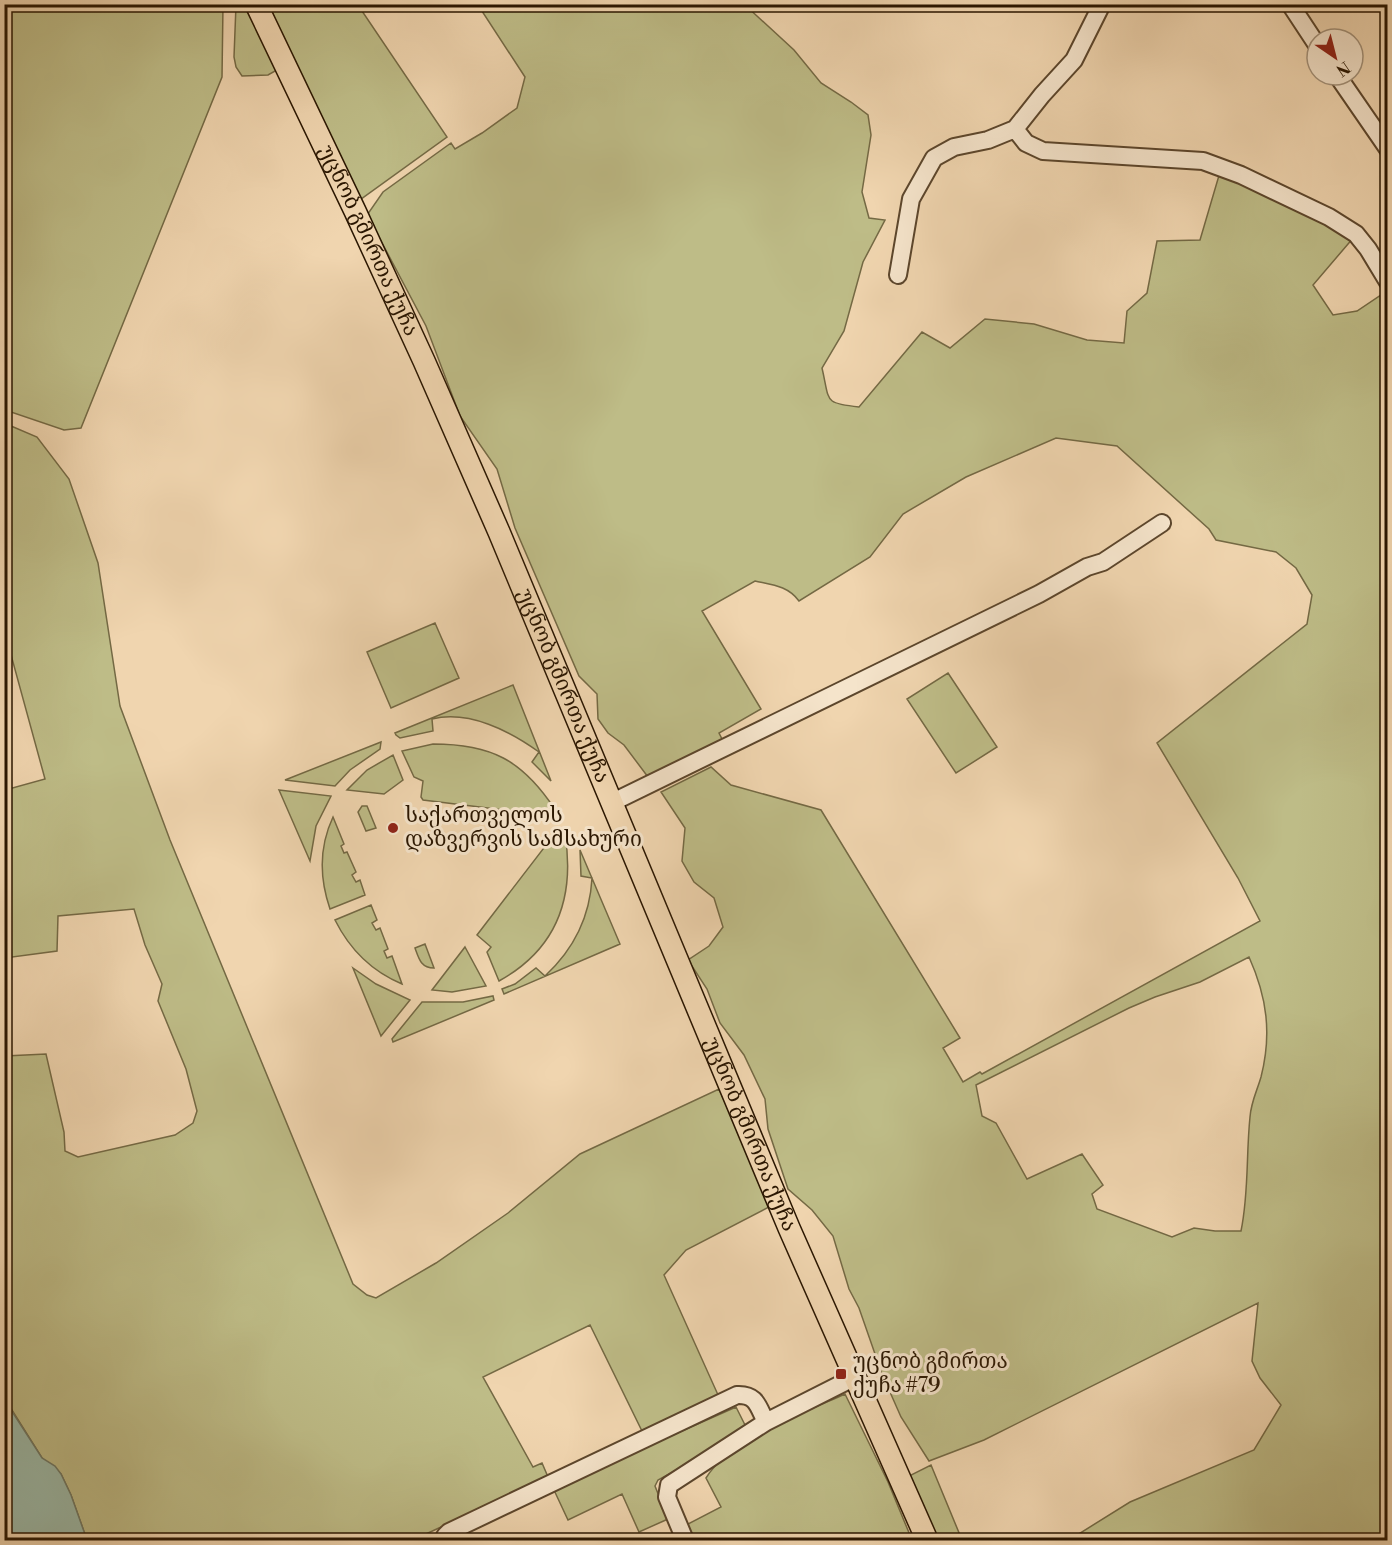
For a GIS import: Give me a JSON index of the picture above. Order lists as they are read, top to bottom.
{
  "streets": {
    "main road": ["უცნობ გმირთა ქუჩა"]
  },
  "places": {
    "other": ["საქართველოს დაზვერვის სამსახური"],
    "transit": ["უცნობ გმირთა ქუჩა #79"]
  },
  "north": "bottom right"
}
